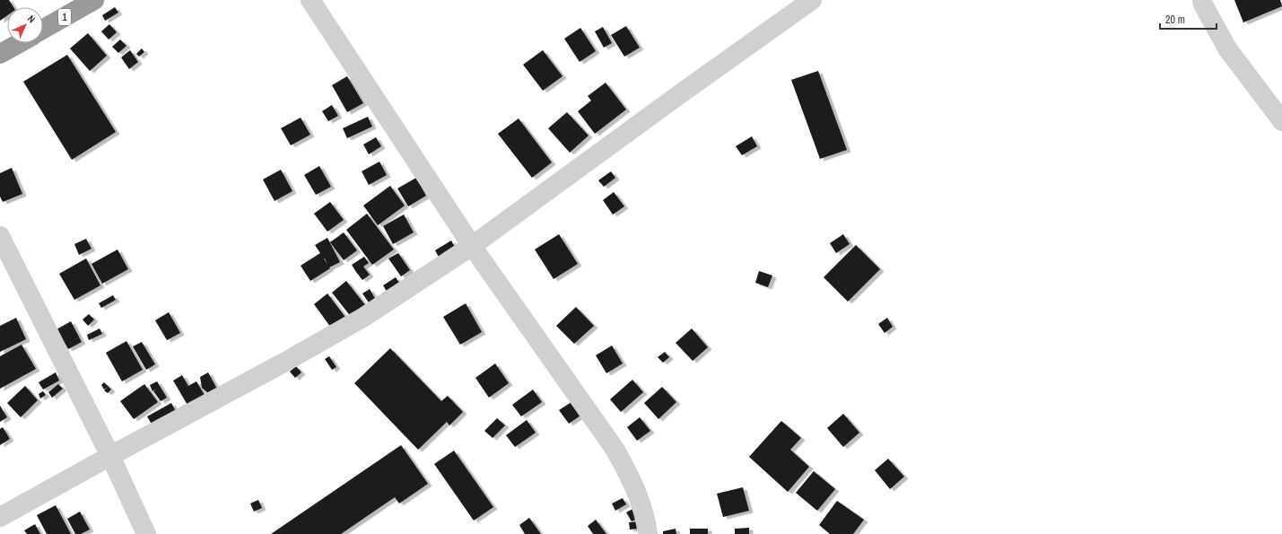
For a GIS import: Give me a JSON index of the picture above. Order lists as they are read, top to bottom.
{
  "streets": {
    "highway": ["1"]
  },
  "scale_bar": "20 m",
  "north": "top right"
}
